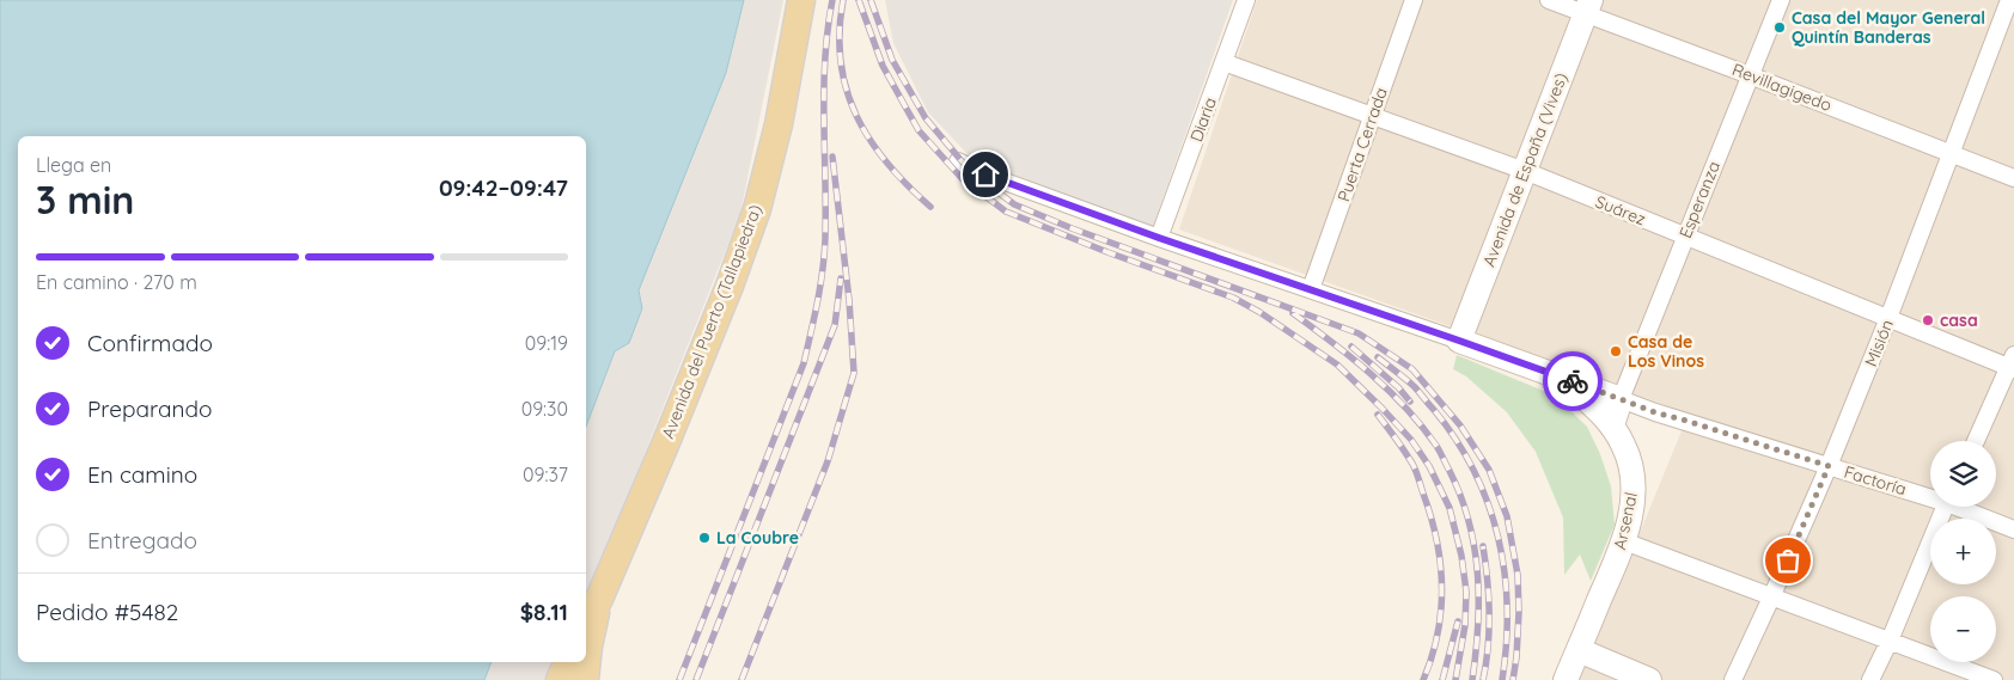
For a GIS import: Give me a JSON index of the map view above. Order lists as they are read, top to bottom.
{
  "streets": {
    "main road": ["Avenida del Puerto (Tallapiedra)"],
    "street": [
      "Revillagigedo",
      "Diaria",
      "Puerta Cerrada",
      "Avenida de España (Vives)",
      "Esperanza",
      "Suárez",
      "Misión",
      "Factoría",
      "Arsenal"
    ]
  },
  "crossings": [
    ["Revillagigedo", "Avenida de España (Vives)"],
    ["Revillagigedo", "Esperanza"],
    ["Revillagigedo", "Misión"],
    ["Diaria", "Suárez"],
    ["Diaria", "Factoría"],
    ["Puerta Cerrada", "Suárez"],
    ["Puerta Cerrada", "Factoría"],
    ["Avenida de España (Vives)", "Suárez"],
    ["Avenida de España (Vives)", "Factoría"],
    ["Esperanza", "Suárez"],
    ["Esperanza", "Factoría"],
    ["Suárez", "Misión"],
    ["Misión", "Factoría"],
    ["Factoría", "Arsenal"]
  ],
  "places": [
    "Casa del Mayor General Quintín Banderas",
    "casa",
    "Casa de Los Vinos",
    "La Coubre"
  ],
  "page": {
    "heading": ["3 min", "Llega en", "09:42–09:47"],
    "panel": ["Pedido #5482", "$8.11"],
    "bar": "En camino · 270 m",
    "list": [
      ["Confirmado", "09:19"],
      ["Preparando", "09:30"],
      ["En camino", "09:37"],
      "Entregado"
    ],
    "map_buttons": ["+", "−"]
  }
}
